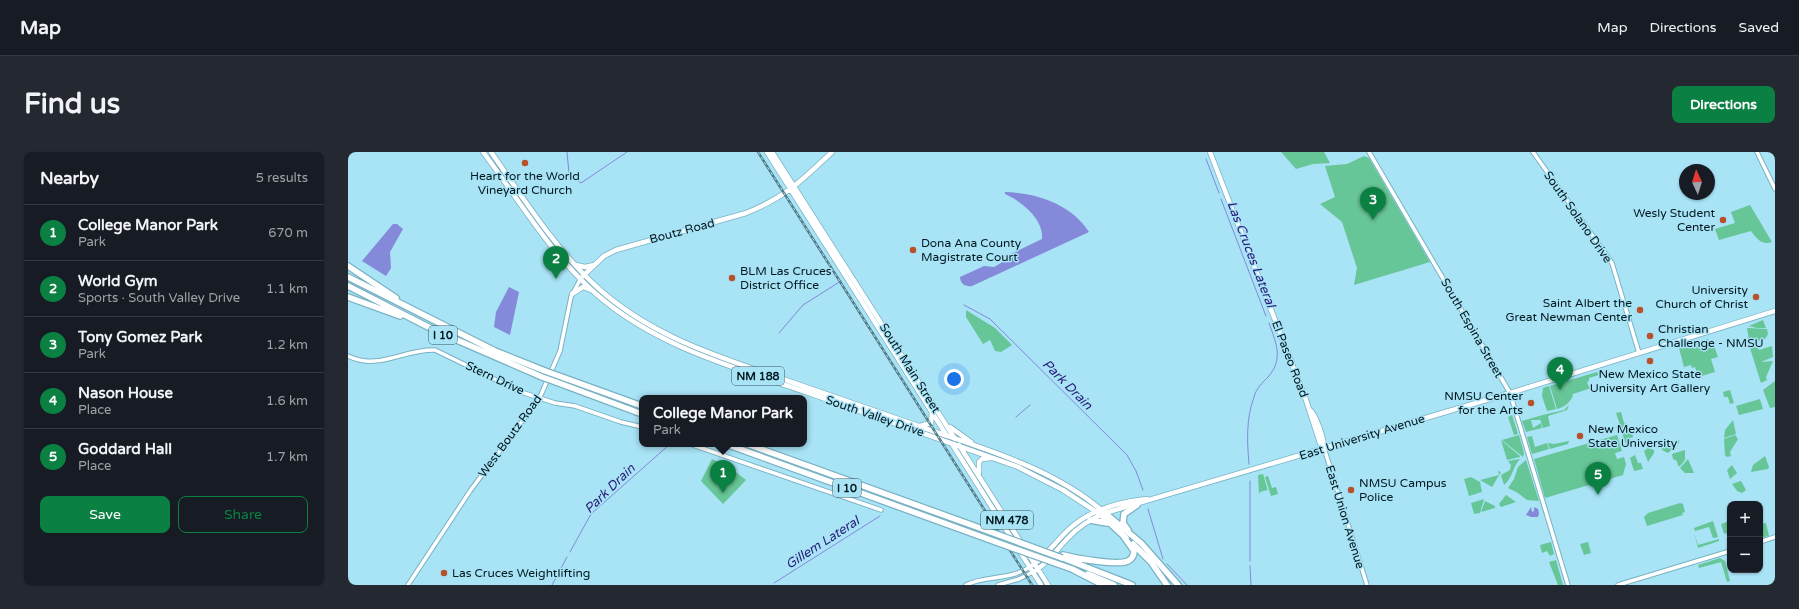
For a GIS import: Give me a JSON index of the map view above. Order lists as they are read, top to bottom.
{
  "streets": {
    "highway": ["I 10"],
    "main road": [
      "Boutz Road",
      "El Paseo Road",
      "South Main Street",
      "NM 188",
      "South Valley Drive",
      "East University Avenue",
      "NM 478"
    ],
    "street": [
      "South Solano Drive",
      "South Espina Street",
      "Stern Drive",
      "West Boutz Road",
      "East Union Avenue"
    ]
  },
  "crossings": [
    ["South Solano Drive", "East University Avenue"],
    ["Boutz Road", "South Main Street"],
    ["Boutz Road", "South Valley Drive"],
    ["Boutz Road", "West Boutz Road"],
    ["South Espina Street", "East University Avenue"],
    ["El Paseo Road", "East University Avenue"],
    ["El Paseo Road", "East Union Avenue"],
    ["South Main Street", "South Valley Drive"],
    ["South Main Street", "East University Avenue"],
    ["Stern Drive", "West Boutz Road"],
    ["South Valley Drive", "West Boutz Road"],
    ["South Valley Drive", "East University Avenue"],
    ["East University Avenue", "East Union Avenue"]
  ],
  "water": ["Las Cruces Lateral", "Park Drain", "Gillem Lateral"],
  "places": [
    "Heart for the World Vineyard Church",
    "Wesly Student Center",
    "Dona Ana County Magistrate Court",
    "BLM Las Cruces District Office",
    "University Church of Christ",
    "Saint Albert the Great Newman Center",
    "Christian Challenge - NMSU",
    "New Mexico State University Art Gallery",
    "NMSU Center for the Arts",
    "New Mexico State University",
    "NMSU Campus Police",
    "Las Cruces Weightlifting"
  ],
  "north": "top",
  "page": {
    "header": "Map",
    "nav": ["Map", "Directions", "Saved"],
    "buttons": [
      "Directions",
      ["Save", "Share"]
    ],
    "title": "Find us",
    "heading": ["Nearby", "5 results"],
    "pins": [
      "3",
      "2",
      "4",
      "1",
      "5"
    ],
    "list": [
      {
        "mark": "1",
        "name": "College Manor Park",
        "note": "Park",
        "value": "670 m"
      },
      {
        "mark": "2",
        "name": "World Gym",
        "note": "Sports · South Valley Drive",
        "value": "1.1 km"
      },
      {
        "mark": "3",
        "name": "Tony Gomez Park",
        "note": "Park",
        "value": "1.2 km"
      },
      {
        "mark": "4",
        "name": "Nason House",
        "note": "Place",
        "value": "1.6 km"
      },
      {
        "mark": "5",
        "name": "Goddard Hall",
        "note": "Place",
        "value": "1.7 km"
      }
    ],
    "popup": ["College Manor Park", "Park"],
    "map_buttons": ["+", "−"]
  }
}
